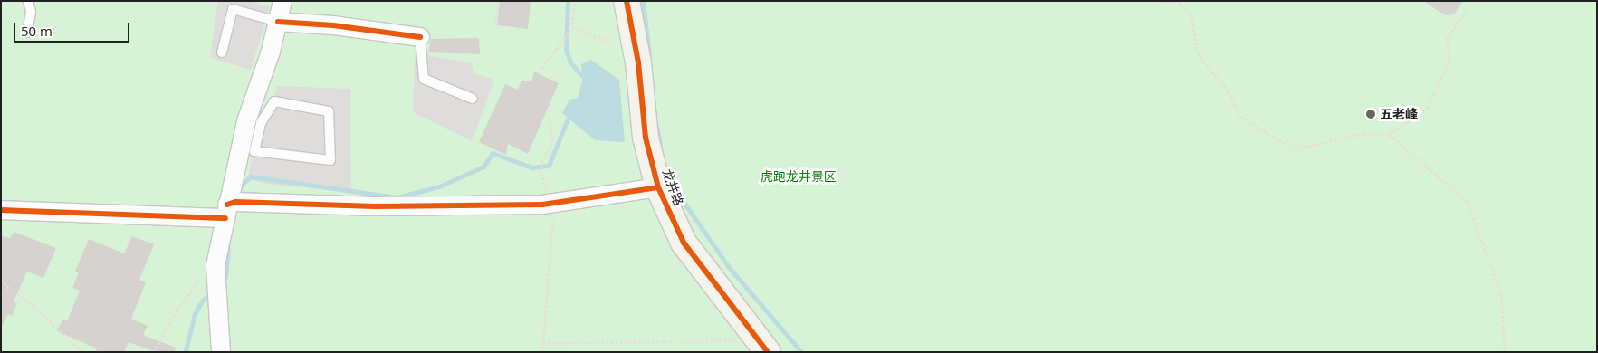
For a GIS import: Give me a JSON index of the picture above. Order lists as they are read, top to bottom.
{
  "streets": {
    "street": ["龙井路"]
  },
  "parks": ["虎跑龙井景区"],
  "places": ["五老峰"],
  "scale_bar": "50 m"
}
